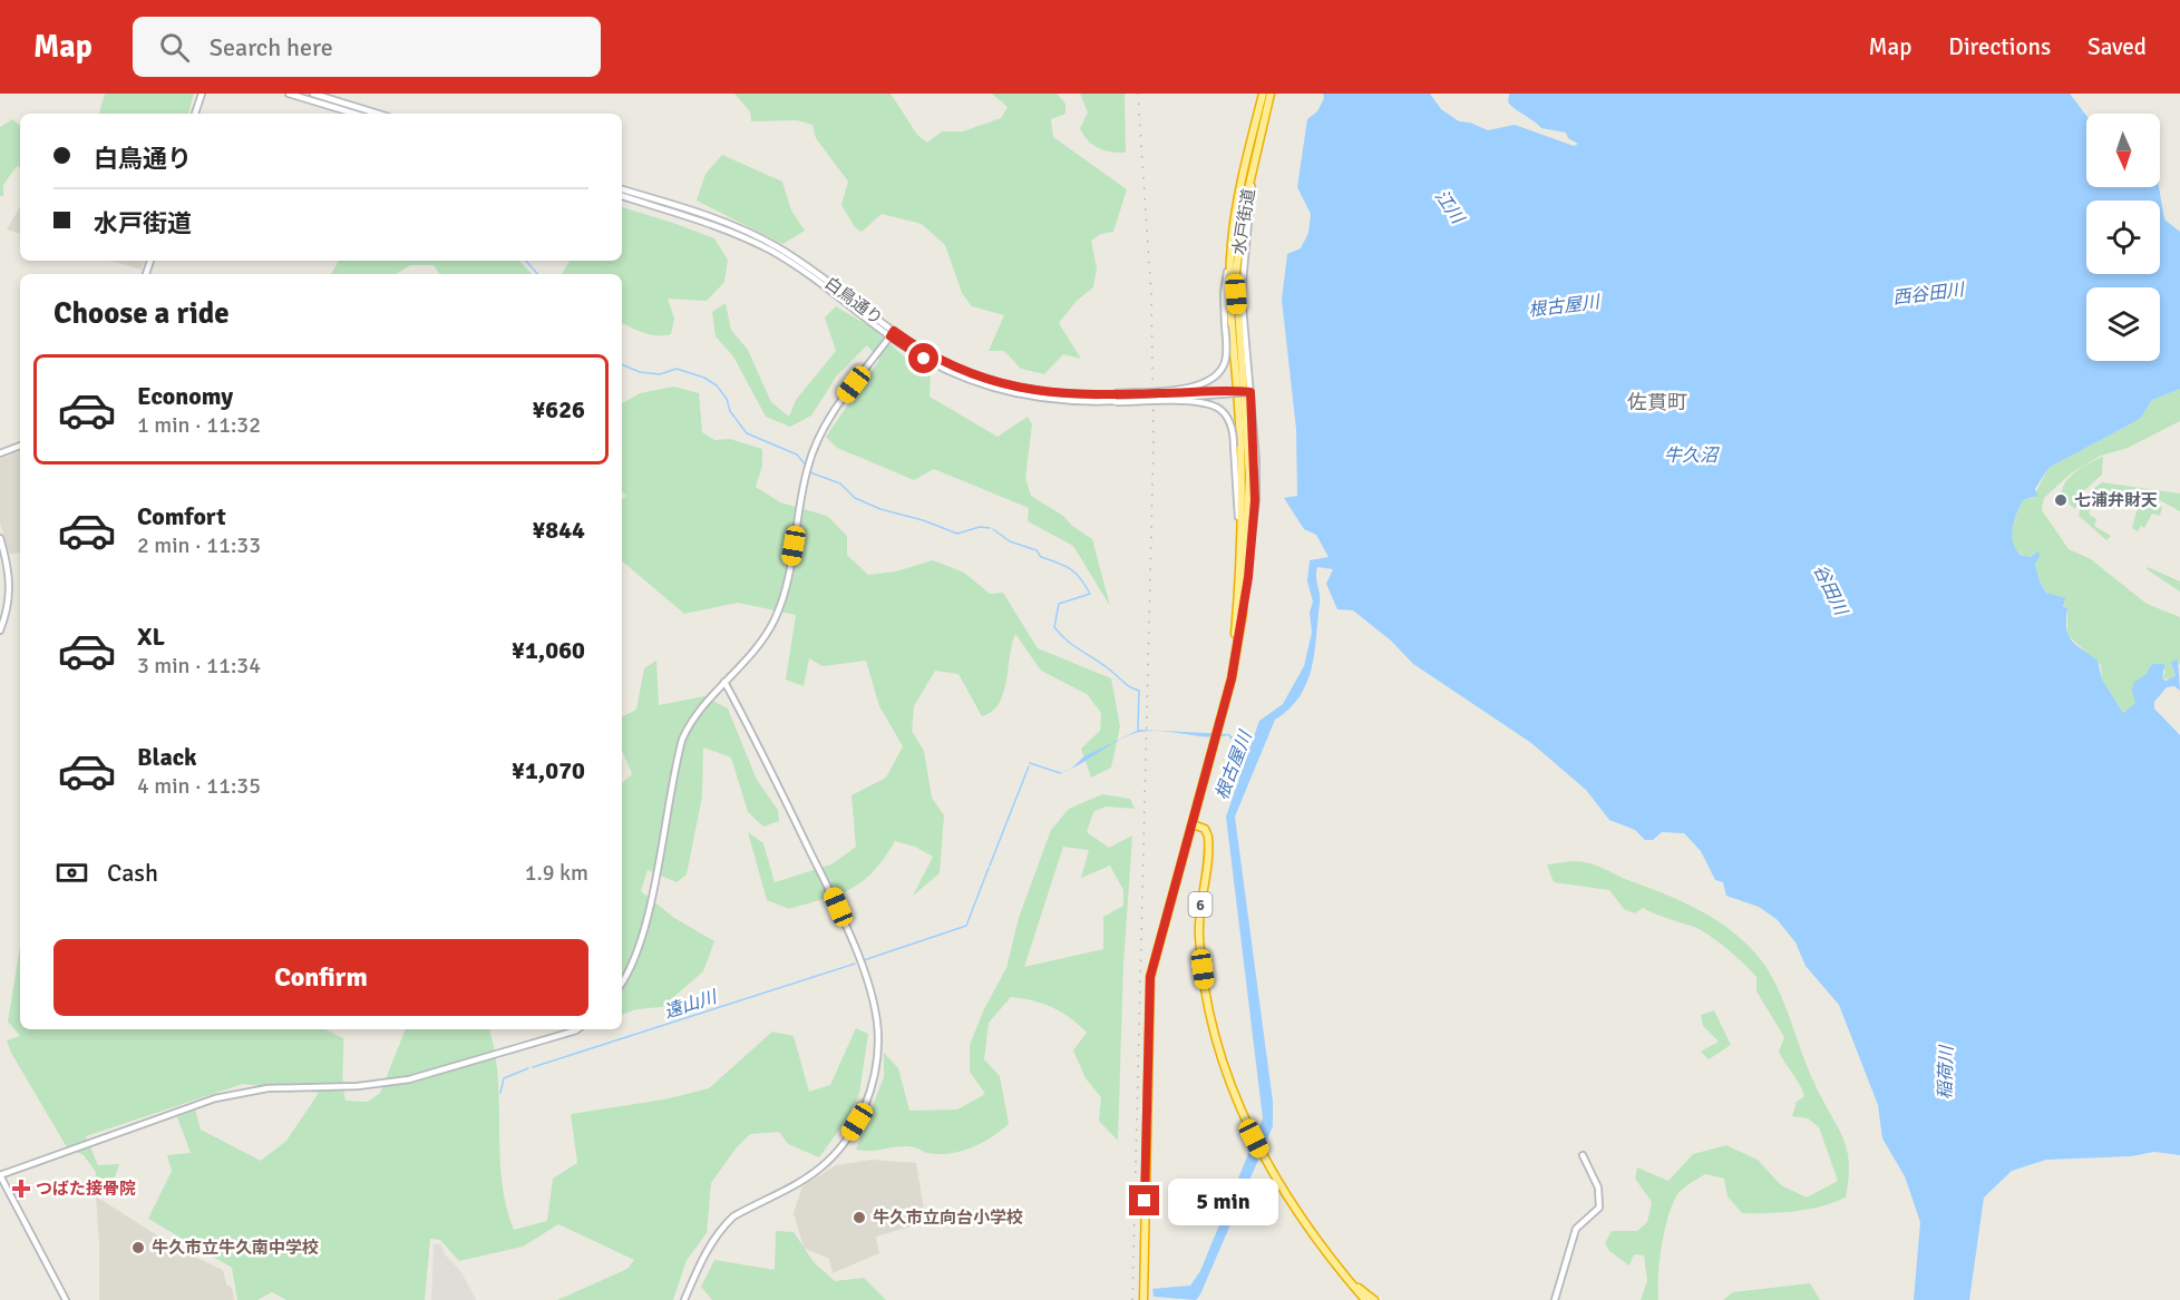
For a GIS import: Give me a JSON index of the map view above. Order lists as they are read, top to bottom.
{
  "streets": {
    "highway": ["水戸街道", "6"],
    "street": ["白鳥通り"]
  },
  "crossings": [
    ["水戸街道", "6"]
  ],
  "districts": ["佐貫町"],
  "water": [
    "江川",
    "西谷田川",
    "根古屋川",
    "牛久沼",
    "谷田川",
    "遠山川",
    "稲荷川"
  ],
  "places": {
    "other": ["七浦弁財天", "牛久市立向台小学校", "牛久市立牛久南中学校"],
    "health": ["つばた接骨院"]
  },
  "north": "bottom",
  "page": {
    "header": "Map",
    "search": "Search here",
    "nav": ["Map", "Directions", "Saved"],
    "banner": ["白鳥通り", "水戸街道"],
    "heading": "Choose a ride",
    "list": [
      {
        "name": "Economy",
        "note": "1 min · 11:32",
        "value": "¥626"
      },
      {
        "name": "Comfort",
        "note": "2 min · 11:33",
        "value": "¥844"
      },
      {
        "name": "XL",
        "note": "3 min · 11:34",
        "value": "¥1,060"
      },
      {
        "name": "Black",
        "note": "4 min · 11:35",
        "value": "¥1,070"
      }
    ],
    "pay": ["Cash", "1.9 km"],
    "buttons": "Confirm",
    "bubble": "5 min"
  }
}
